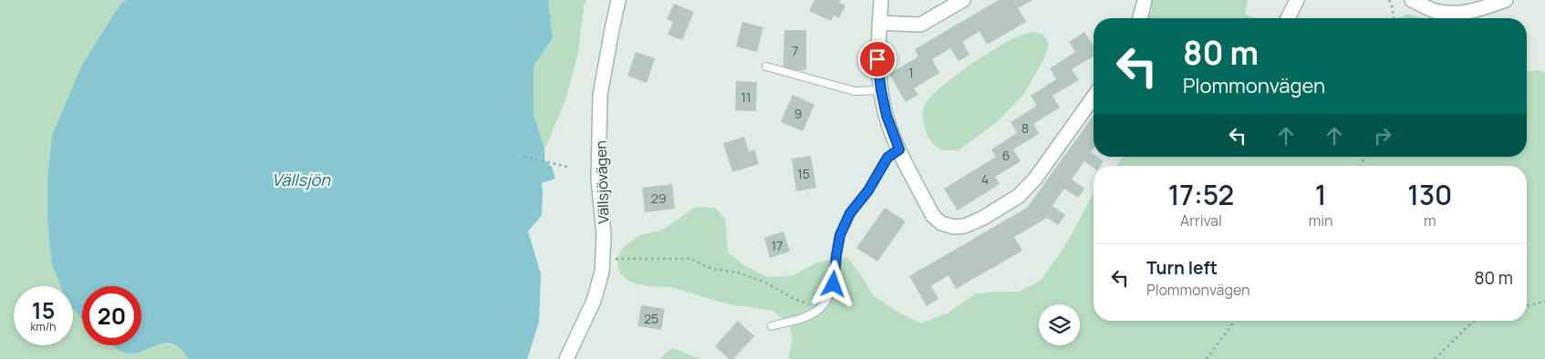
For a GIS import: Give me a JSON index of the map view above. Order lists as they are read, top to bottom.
{
  "streets": {
    "street": ["Vällsjövägen"]
  },
  "water": ["Vällsjön"],
  "house_numbers": [
    "7",
    "1",
    "11",
    "9",
    "8",
    "6",
    "15",
    "4",
    "29",
    "17",
    "25"
  ],
  "page": {
    "turn": ["80 m", "Plommonvägen"],
    "eta": [
      "17:52",
      "Arrival",
      "1",
      "min",
      "130",
      "m"
    ],
    "list": [
      {
        "name": "Turn left",
        "note": "Plommonvägen",
        "value": "80 m"
      }
    ],
    "speed": "15 km/h",
    "limit": "20"
  }
}
